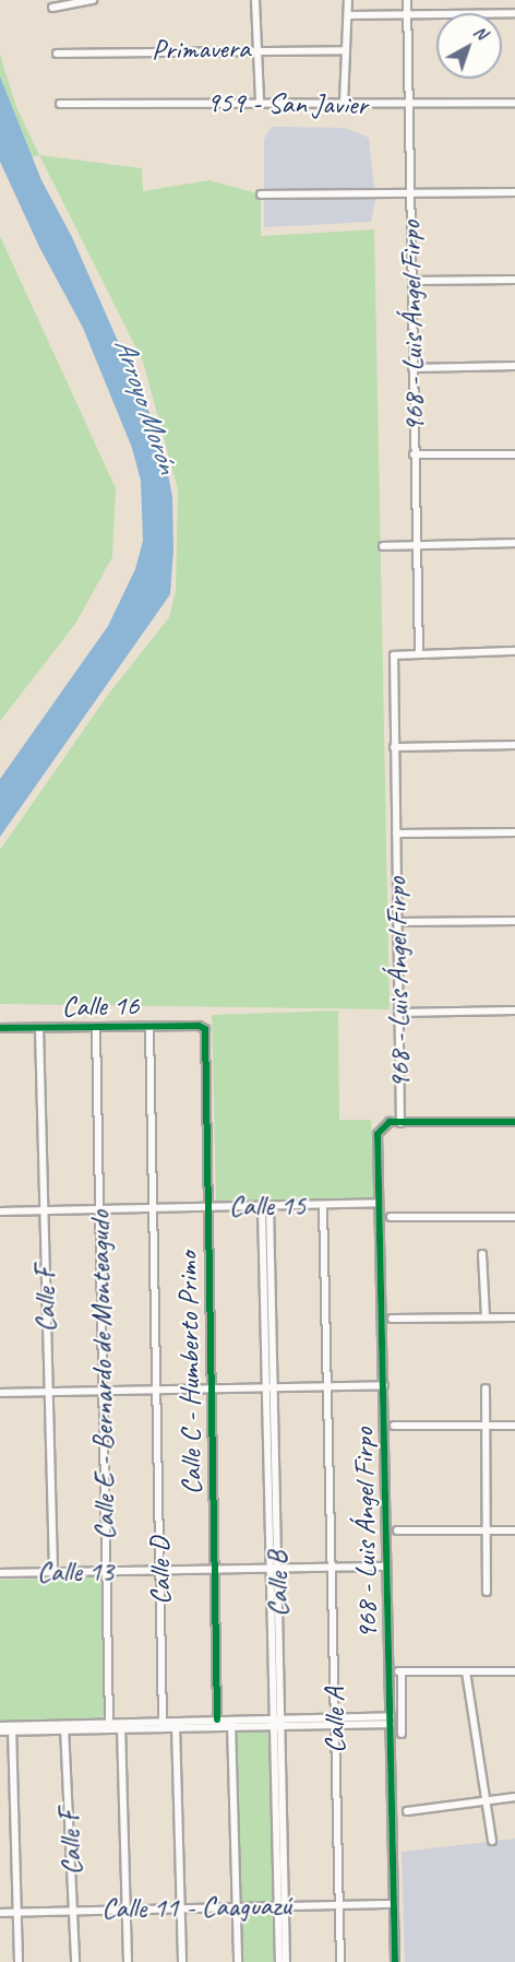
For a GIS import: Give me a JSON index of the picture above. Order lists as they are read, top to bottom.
{
  "streets": {
    "street": [
      "Primavera",
      "959 - San Javier",
      "968 - Luis Ángel Firpo",
      "Calle 16",
      "Calle 15",
      "Calle F",
      "Calle C - Humberto Primo",
      "Calle E - Bernardo de Monteagudo",
      "Calle D",
      "Calle 13",
      "Calle B",
      "Calle A",
      "Calle 11 - Caaguazú"
    ]
  },
  "crossings": [
    ["959 - San Javier", "968 - Luis Ángel Firpo"],
    ["968 - Luis Ángel Firpo", "Calle 15"],
    ["968 - Luis Ángel Firpo", "Calle 13"],
    ["968 - Luis Ángel Firpo", "Calle 11 - Caaguazú"],
    ["Calle 16", "Calle F"],
    ["Calle 16", "Calle C - Humberto Primo"],
    ["Calle 16", "Calle E - Bernardo de Monteagudo"],
    ["Calle 16", "Calle D"],
    ["Calle 15", "Calle F"],
    ["Calle 15", "Calle C - Humberto Primo"],
    ["Calle 15", "Calle E - Bernardo de Monteagudo"],
    ["Calle 15", "Calle D"],
    ["Calle 15", "Calle B"],
    ["Calle 15", "Calle A"],
    ["Calle F", "Calle 13"],
    ["Calle F", "Calle 11 - Caaguazú"],
    ["Calle C - Humberto Primo", "Calle 13"],
    ["Calle E - Bernardo de Monteagudo", "Calle 13"],
    ["Calle D", "Calle 13"],
    ["Calle 13", "Calle B"],
    ["Calle 13", "Calle A"],
    ["Calle B", "Calle 11 - Caaguazú"],
    ["Calle A", "Calle 11 - Caaguazú"]
  ],
  "water": ["Arroyo Morón"],
  "north": "top right"
}
